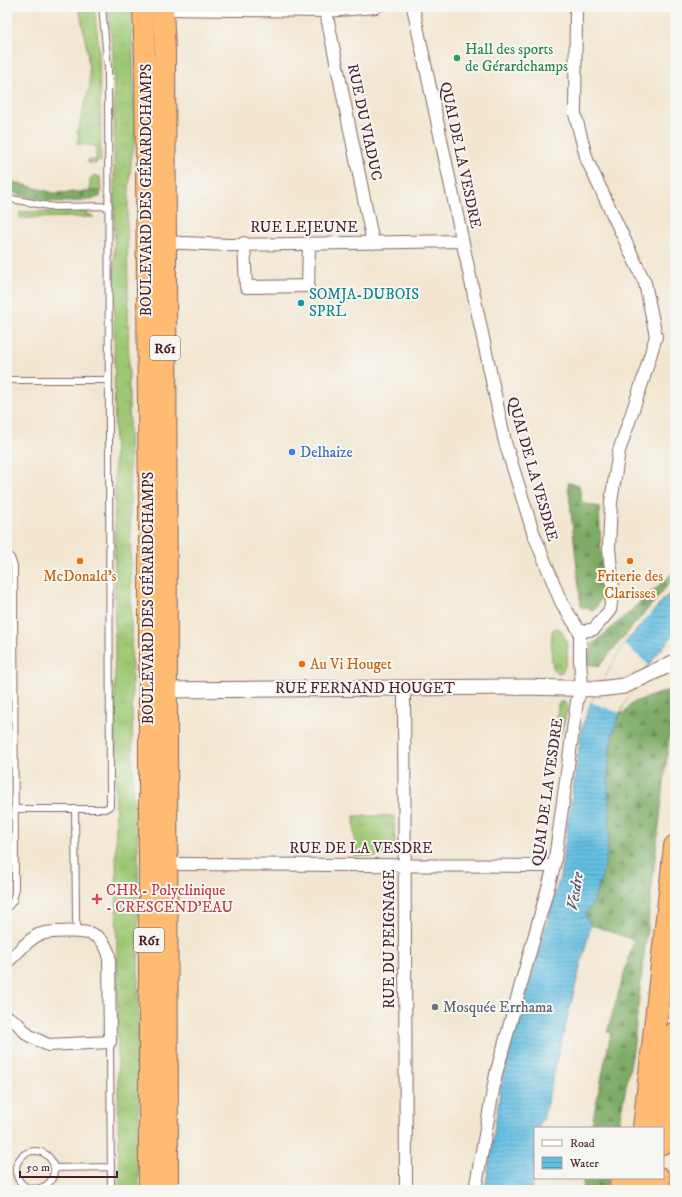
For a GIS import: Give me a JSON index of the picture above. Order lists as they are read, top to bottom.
{
  "streets": {
    "highway": ["BOULEVARD DES GÉRARDCHAMPS", "R61"],
    "street": [
      "RUE DU VIADUC",
      "QUAI DE LA VESDRE",
      "RUE LEJEUNE",
      "RUE FERNAND HOUGET",
      "RUE DE LA VESDRE",
      "RUE DU PEIGNAGE"
    ]
  },
  "crossings": [
    ["RUE DU VIADUC", "RUE LEJEUNE"],
    ["QUAI DE LA VESDRE", "RUE LEJEUNE"],
    ["QUAI DE LA VESDRE", "RUE FERNAND HOUGET"],
    ["QUAI DE LA VESDRE", "RUE DE LA VESDRE"],
    ["BOULEVARD DES GÉRARDCHAMPS", "RUE LEJEUNE"],
    ["BOULEVARD DES GÉRARDCHAMPS", "RUE FERNAND HOUGET"],
    ["BOULEVARD DES GÉRARDCHAMPS", "RUE DE LA VESDRE"],
    ["RUE FERNAND HOUGET", "RUE DU PEIGNAGE"],
    ["RUE DE LA VESDRE", "RUE DU PEIGNAGE"]
  ],
  "water": ["Vesdre"],
  "places": {
    "other": [
      "Hall des sports de Gérardchamps",
      "SOMJA-DUBOIS SPRL",
      "Delhaize",
      "McDonald's",
      "Friterie des Clarisses",
      "Au Vi Houget",
      "Mosquée Errhama"
    ],
    "health": ["CHR - Polyclinique - CRESCEND'EAU"]
  },
  "legend": ["Road", "Water"],
  "scale_bar": "50 m"
}
